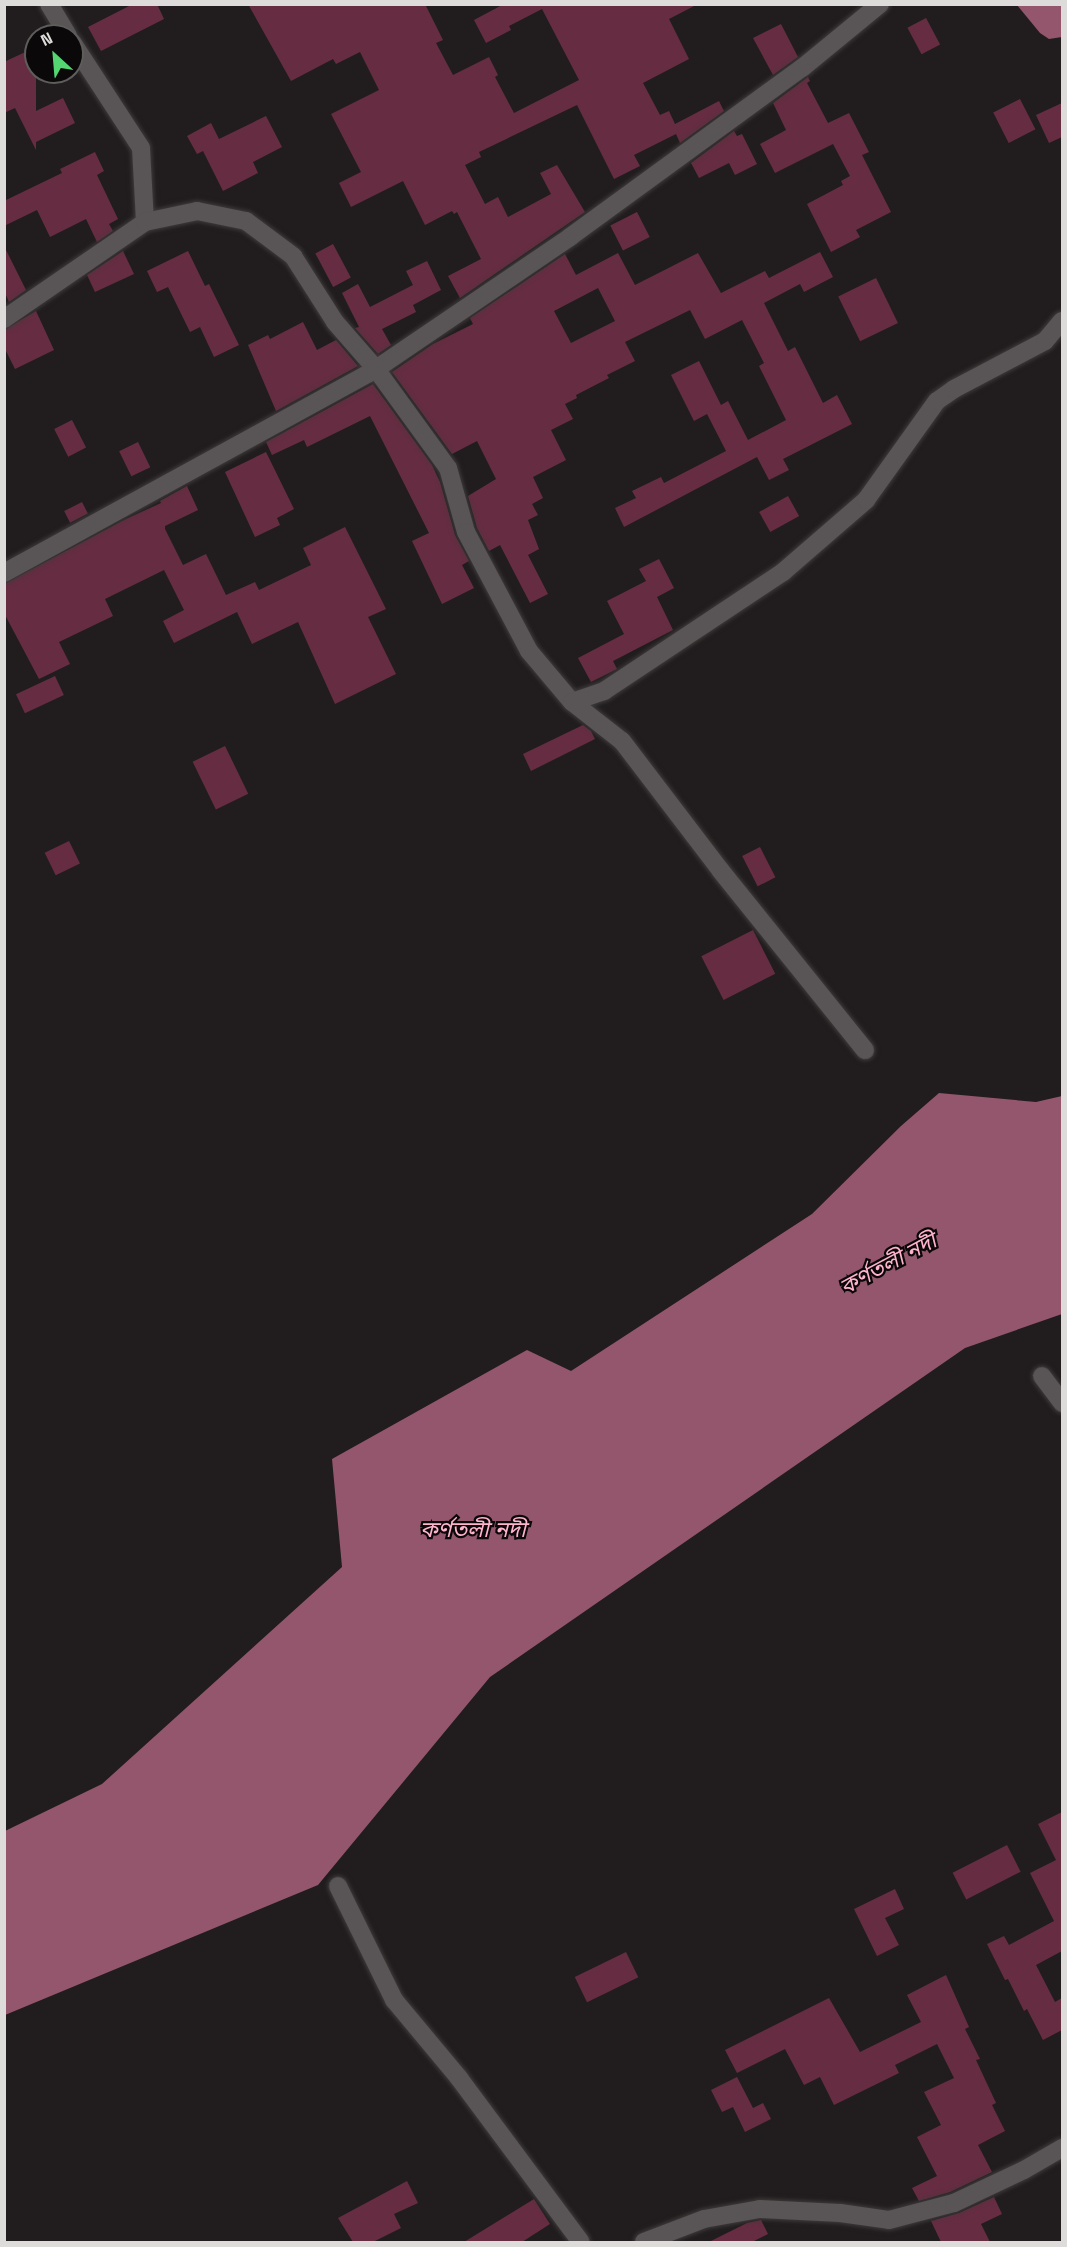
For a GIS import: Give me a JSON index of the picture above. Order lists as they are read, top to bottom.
{
  "water": ["কর্ণতলী নদী"],
  "north": "top left"
}
